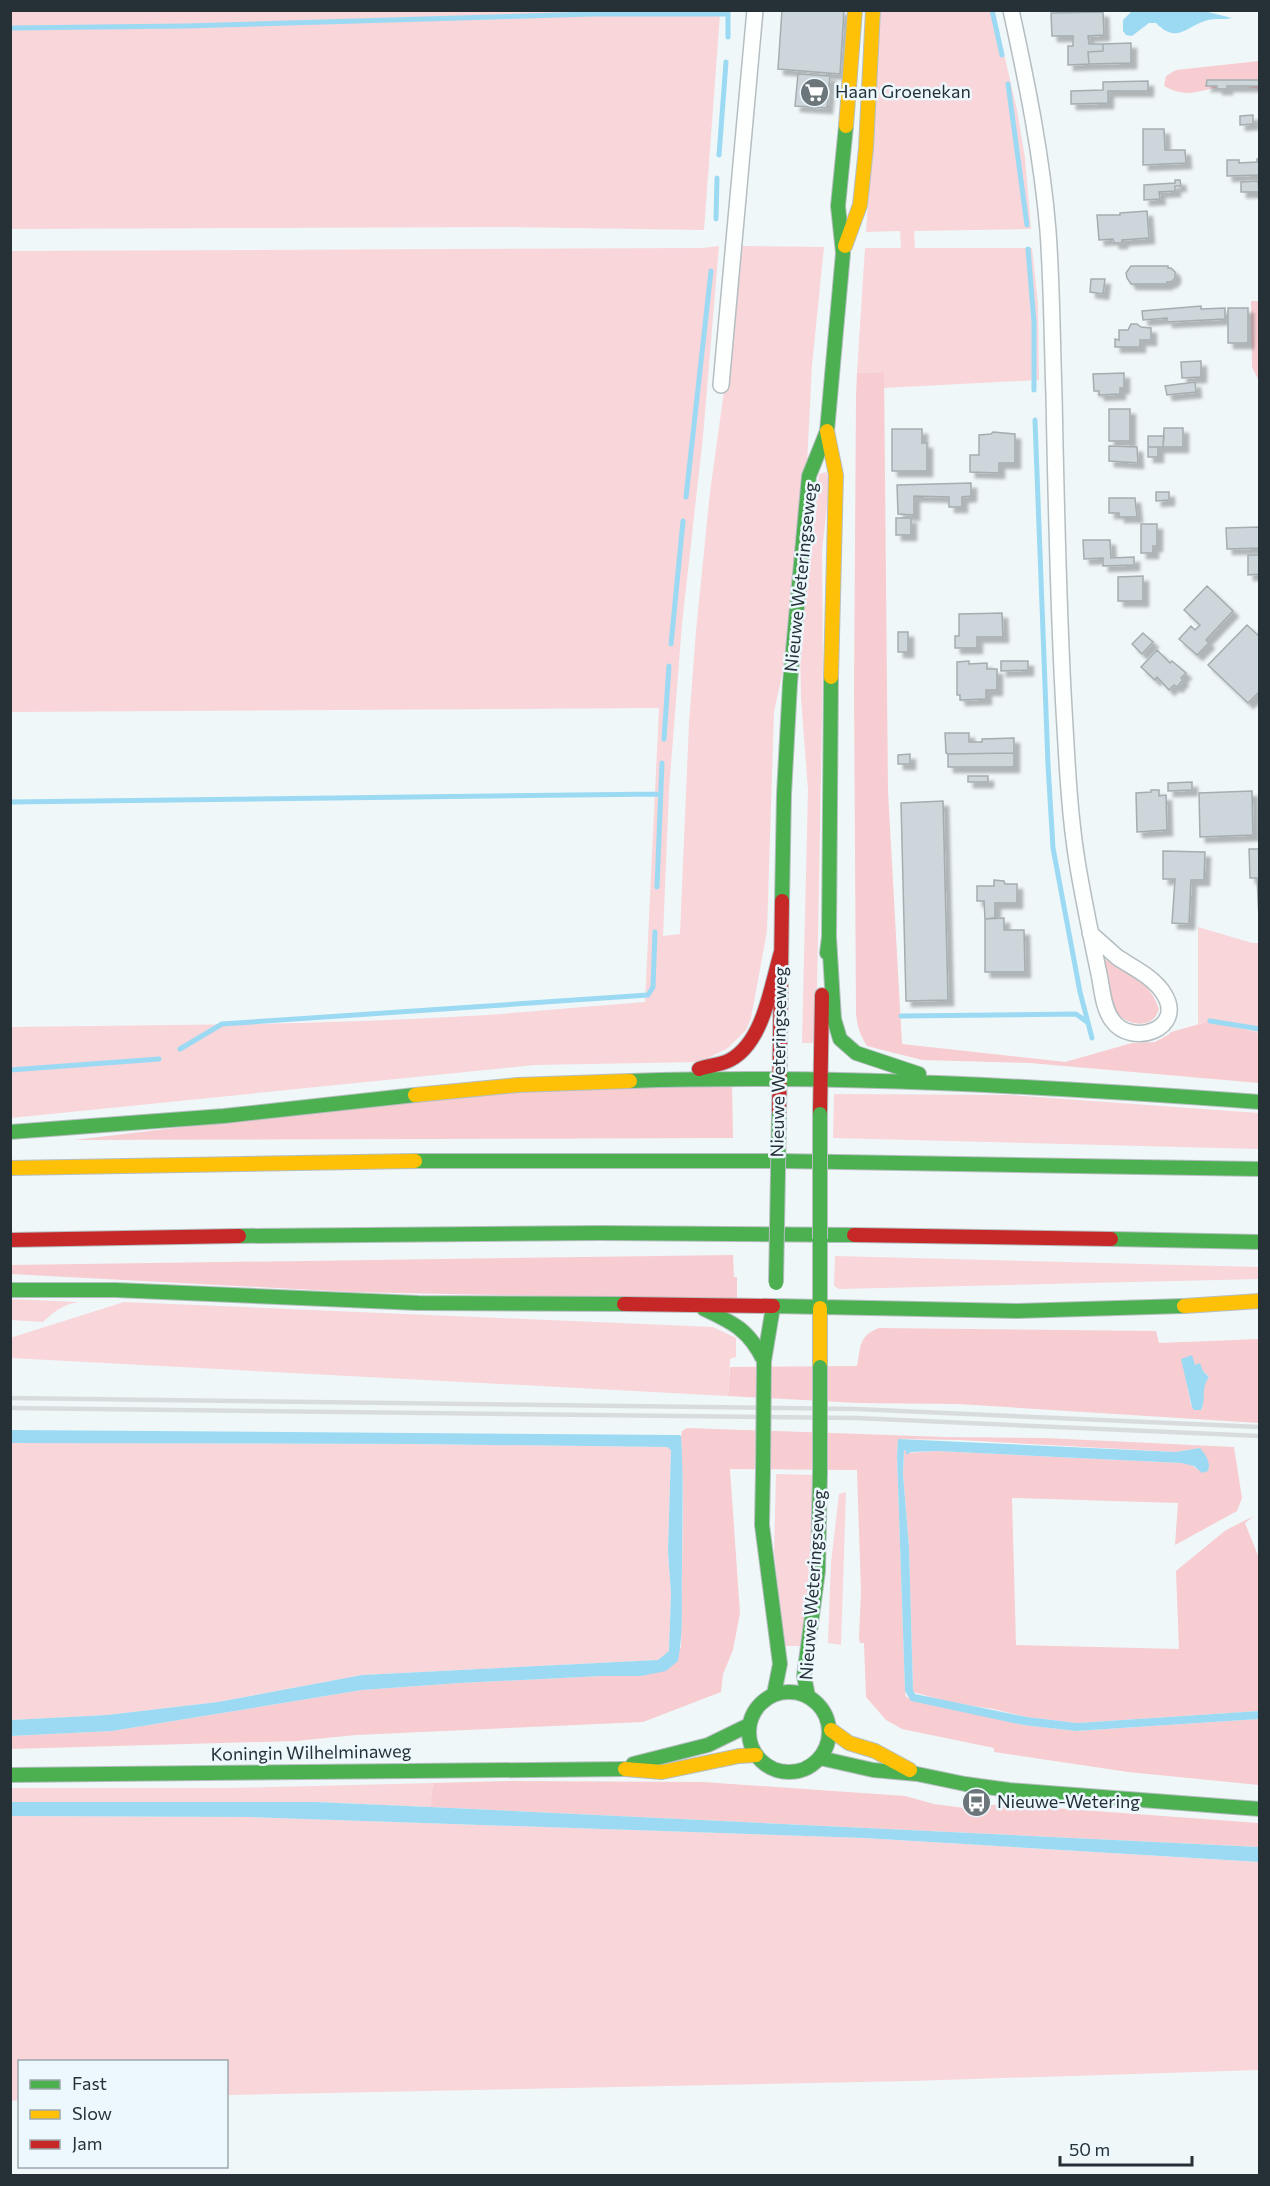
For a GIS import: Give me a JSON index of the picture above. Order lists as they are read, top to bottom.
{
  "streets": {
    "main road": ["Nieuwe Weteringseweg", "Koningin Wilhelminaweg"]
  },
  "crossings": [
    ["Nieuwe Weteringseweg", "Koningin Wilhelminaweg"]
  ],
  "places": {
    "supermarket": ["Haan Groenekan"],
    "bus stop": ["Nieuwe-Wetering"]
  },
  "legend": ["Fast", "Slow", "Jam"],
  "scale_bar": "50 m"
}
